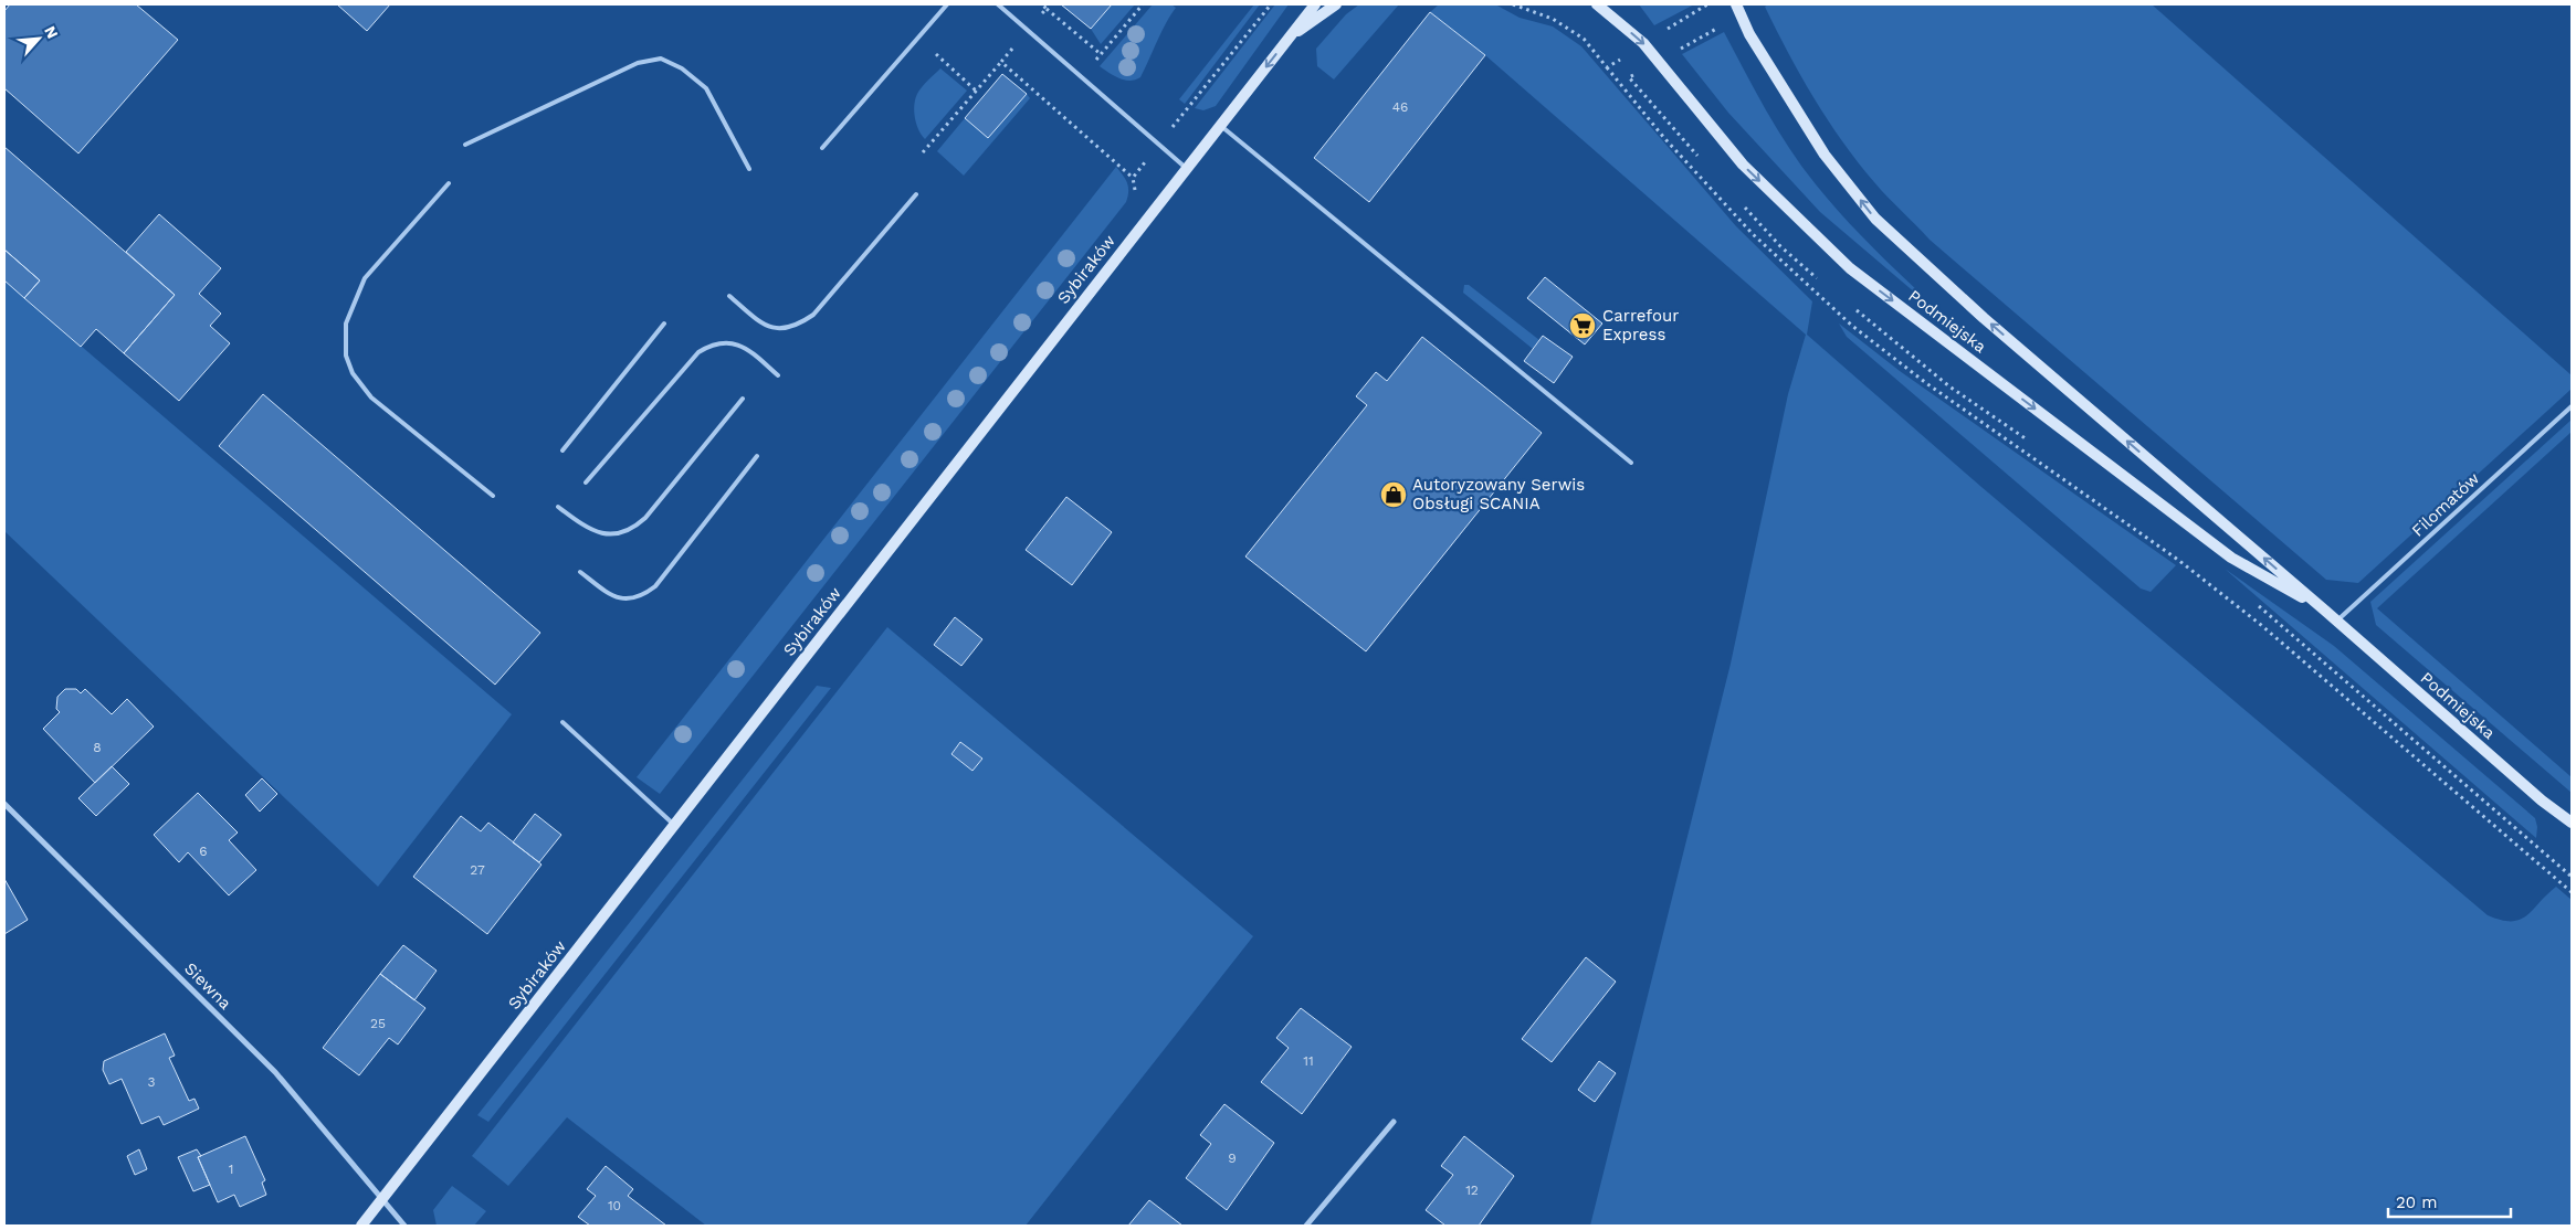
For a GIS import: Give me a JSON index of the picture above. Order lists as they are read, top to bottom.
{
  "streets": {
    "main road": ["Sybiraków", "Podmiejska"],
    "street": ["Siewna"],
    "lane": ["Filomatów"]
  },
  "crossings": [
    ["Sybiraków", "Siewna"],
    ["Podmiejska", "Filomatów"]
  ],
  "places": {
    "supermarket": ["Carrefour Express"],
    "shop": ["Autoryzowany Serwis Obsługi SCANIA"]
  },
  "house_numbers": [
    "46",
    "8",
    "6",
    "27",
    "25",
    "11",
    "3",
    "9",
    "1",
    "12",
    "10"
  ],
  "scale_bar": "20 m",
  "north": "top right"
}
